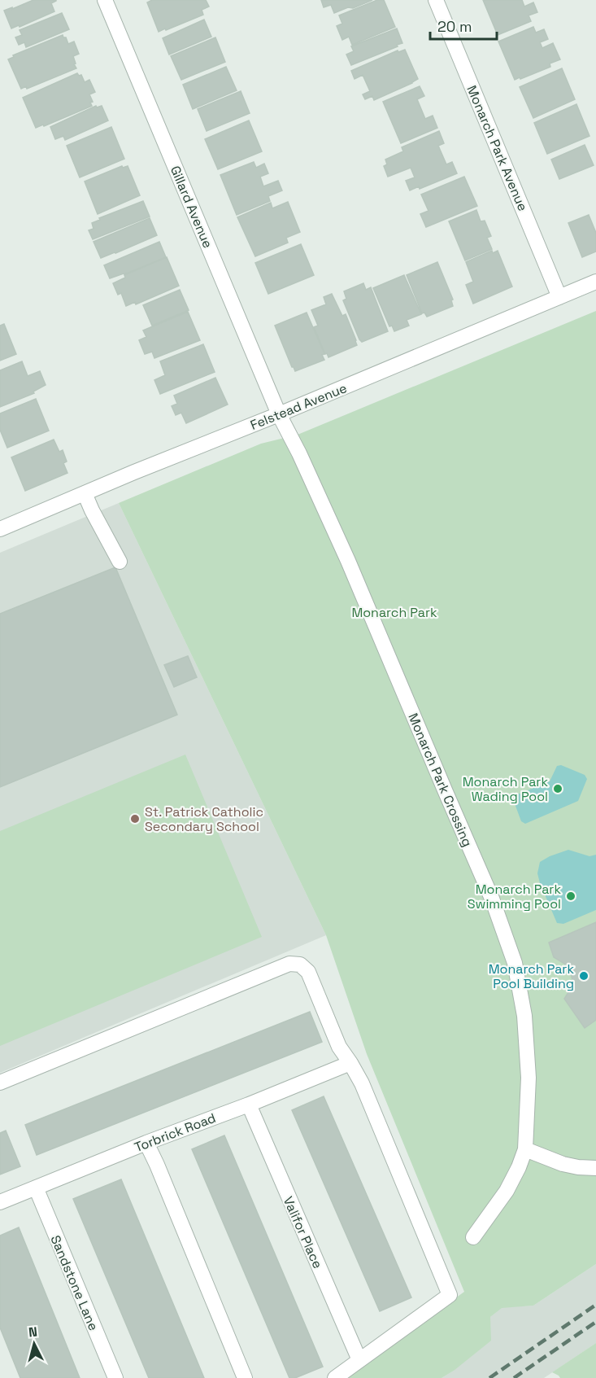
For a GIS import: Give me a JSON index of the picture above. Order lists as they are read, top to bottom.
{
  "streets": {
    "street": [
      "Monarch Park Avenue",
      "Gillard Avenue",
      "Felstead Avenue",
      "Monarch Park Crossing",
      "Torbrick Road",
      "Valifor Place",
      "Sandstone Lane"
    ]
  },
  "crossings": [
    ["Monarch Park Avenue", "Felstead Avenue"],
    ["Gillard Avenue", "Felstead Avenue"],
    ["Gillard Avenue", "Monarch Park Crossing"],
    ["Felstead Avenue", "Monarch Park Crossing"],
    ["Torbrick Road", "Valifor Place"],
    ["Torbrick Road", "Sandstone Lane"]
  ],
  "parks": ["Monarch Park"],
  "places": [
    "Monarch Park Wading Pool",
    "St. Patrick Catholic Secondary School",
    "Monarch Park Swimming Pool",
    "Monarch Park Pool Building"
  ],
  "scale_bar": "20 m",
  "north": "top"
}
